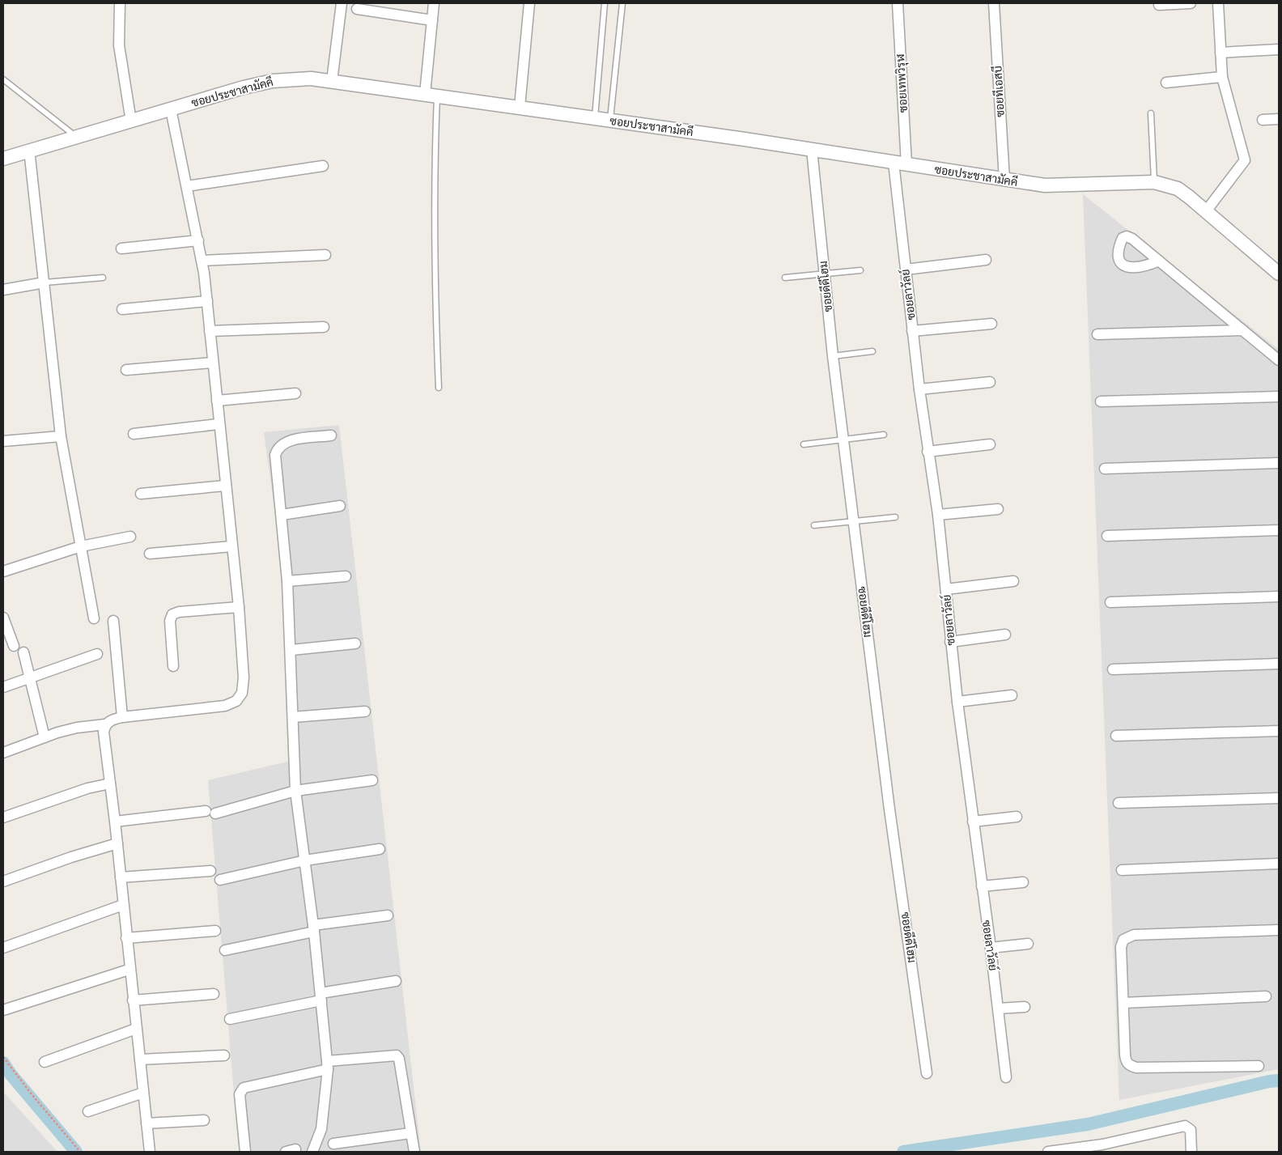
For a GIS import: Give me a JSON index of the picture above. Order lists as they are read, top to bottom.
{
  "streets": {
    "street": [
      "ซอยเทพวิรุฬ",
      "ซอยทีเอสบี",
      "ซอยประชาสามัคคี",
      "ซอยดีดีโฮม",
      "ซอยลาวัลย์"
    ]
  },
  "crossings": [
    ["ซอยเทพวิรุฬ", "ซอยประชาสามัคคี"],
    ["ซอยเทพวิรุฬ", "ซอยลาวัลย์"],
    ["ซอยทีเอสบี", "ซอยประชาสามัคคี"],
    ["ซอยประชาสามัคคี", "ซอยดีดีโฮม"],
    ["ซอยประชาสามัคคี", "ซอยลาวัลย์"]
  ]
}
